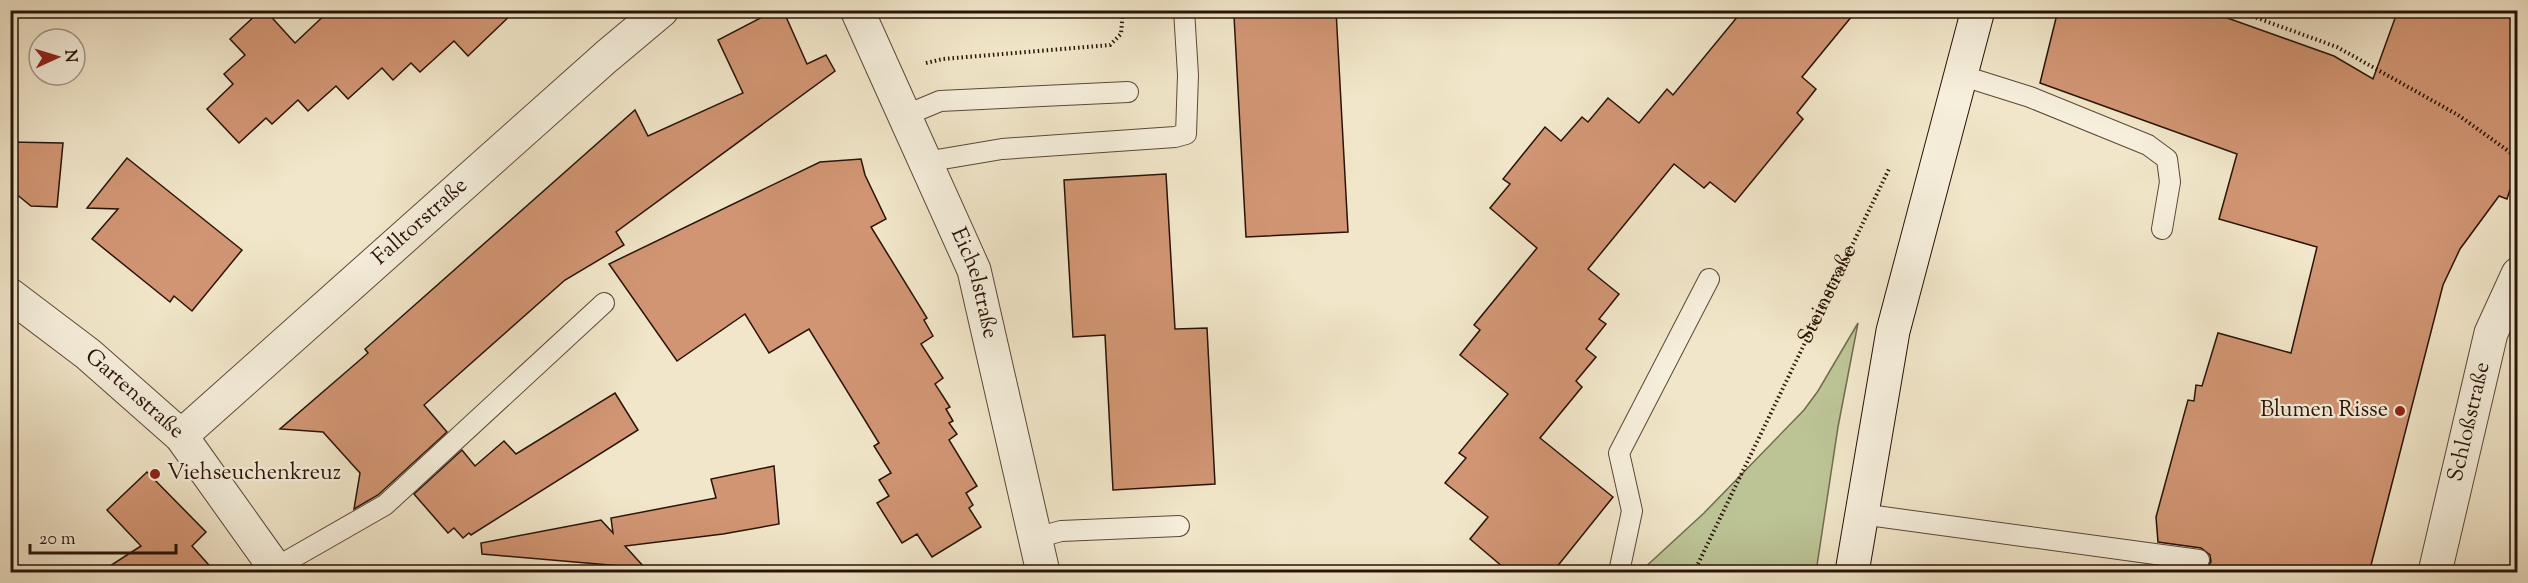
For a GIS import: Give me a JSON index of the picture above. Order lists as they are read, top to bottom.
{
  "streets": {
    "street": [
      "Falltorstraße",
      "Eichelstraße",
      "Gartenstraße",
      "Schloßstraße"
    ],
    "path": ["Steinstraße"]
  },
  "crossings": [
    ["Falltorstraße", "Gartenstraße"]
  ],
  "places": ["Blumen Risse", "Viehseuchenkreuz"],
  "scale_bar": "20 m",
  "north": "right"
}
